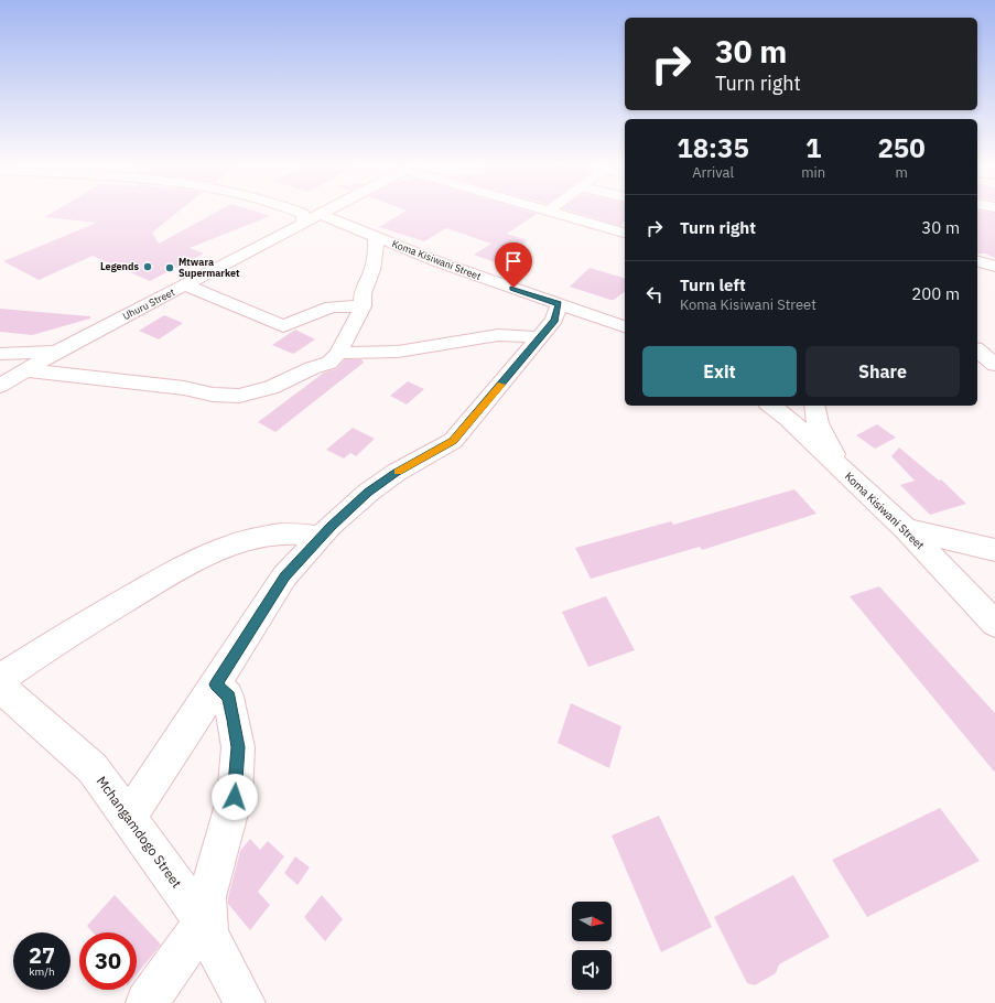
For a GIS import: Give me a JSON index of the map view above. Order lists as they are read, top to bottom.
{
  "streets": {
    "street": ["Koma Kisiwani Street", "Uhuru Street", "Mchangamdogo Street"]
  },
  "crossings": [
    ["Koma Kisiwani Street", "Uhuru Street"]
  ],
  "places": ["Legends", "Mtwara Supermarket"],
  "north": "right",
  "page": {
    "turn": ["30 m", "Turn right"],
    "eta": [
      "18:35",
      "Arrival",
      "1",
      "min",
      "250",
      "m"
    ],
    "list": [
      {
        "name": "Turn right",
        "value": "30 m"
      },
      {
        "name": "Turn left",
        "note": "Koma Kisiwani Street",
        "value": "200 m"
      }
    ],
    "buttons": ["Exit", "Share"],
    "speed": "27 km/h",
    "limit": "30"
  }
}
